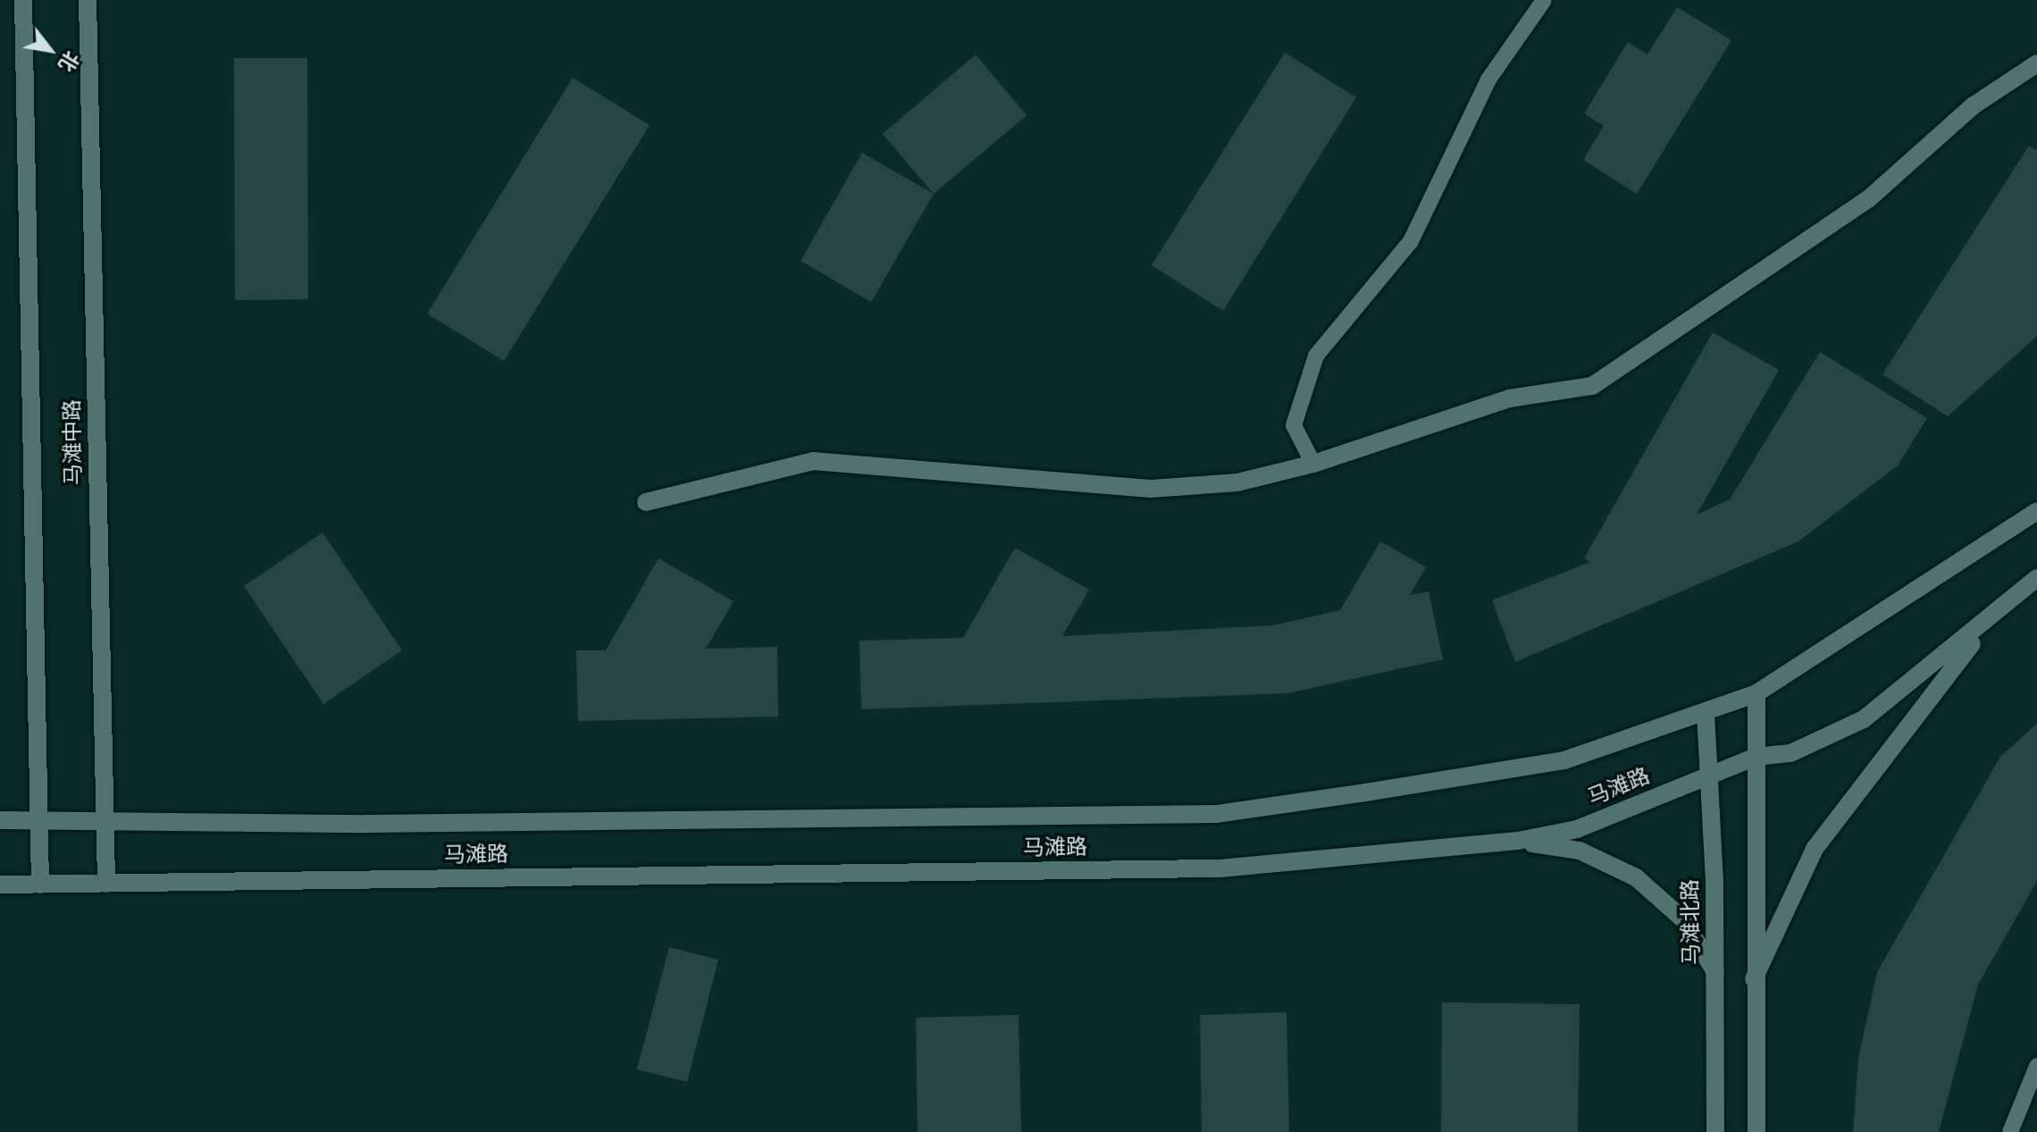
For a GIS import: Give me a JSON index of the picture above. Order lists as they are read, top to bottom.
{
  "streets": {
    "main road": ["马滩中路", "马滩路", "马滩北路"]
  },
  "crossings": [
    ["马滩中路", "马滩路"],
    ["马滩路", "马滩北路"]
  ],
  "north": "bottom right"
}
